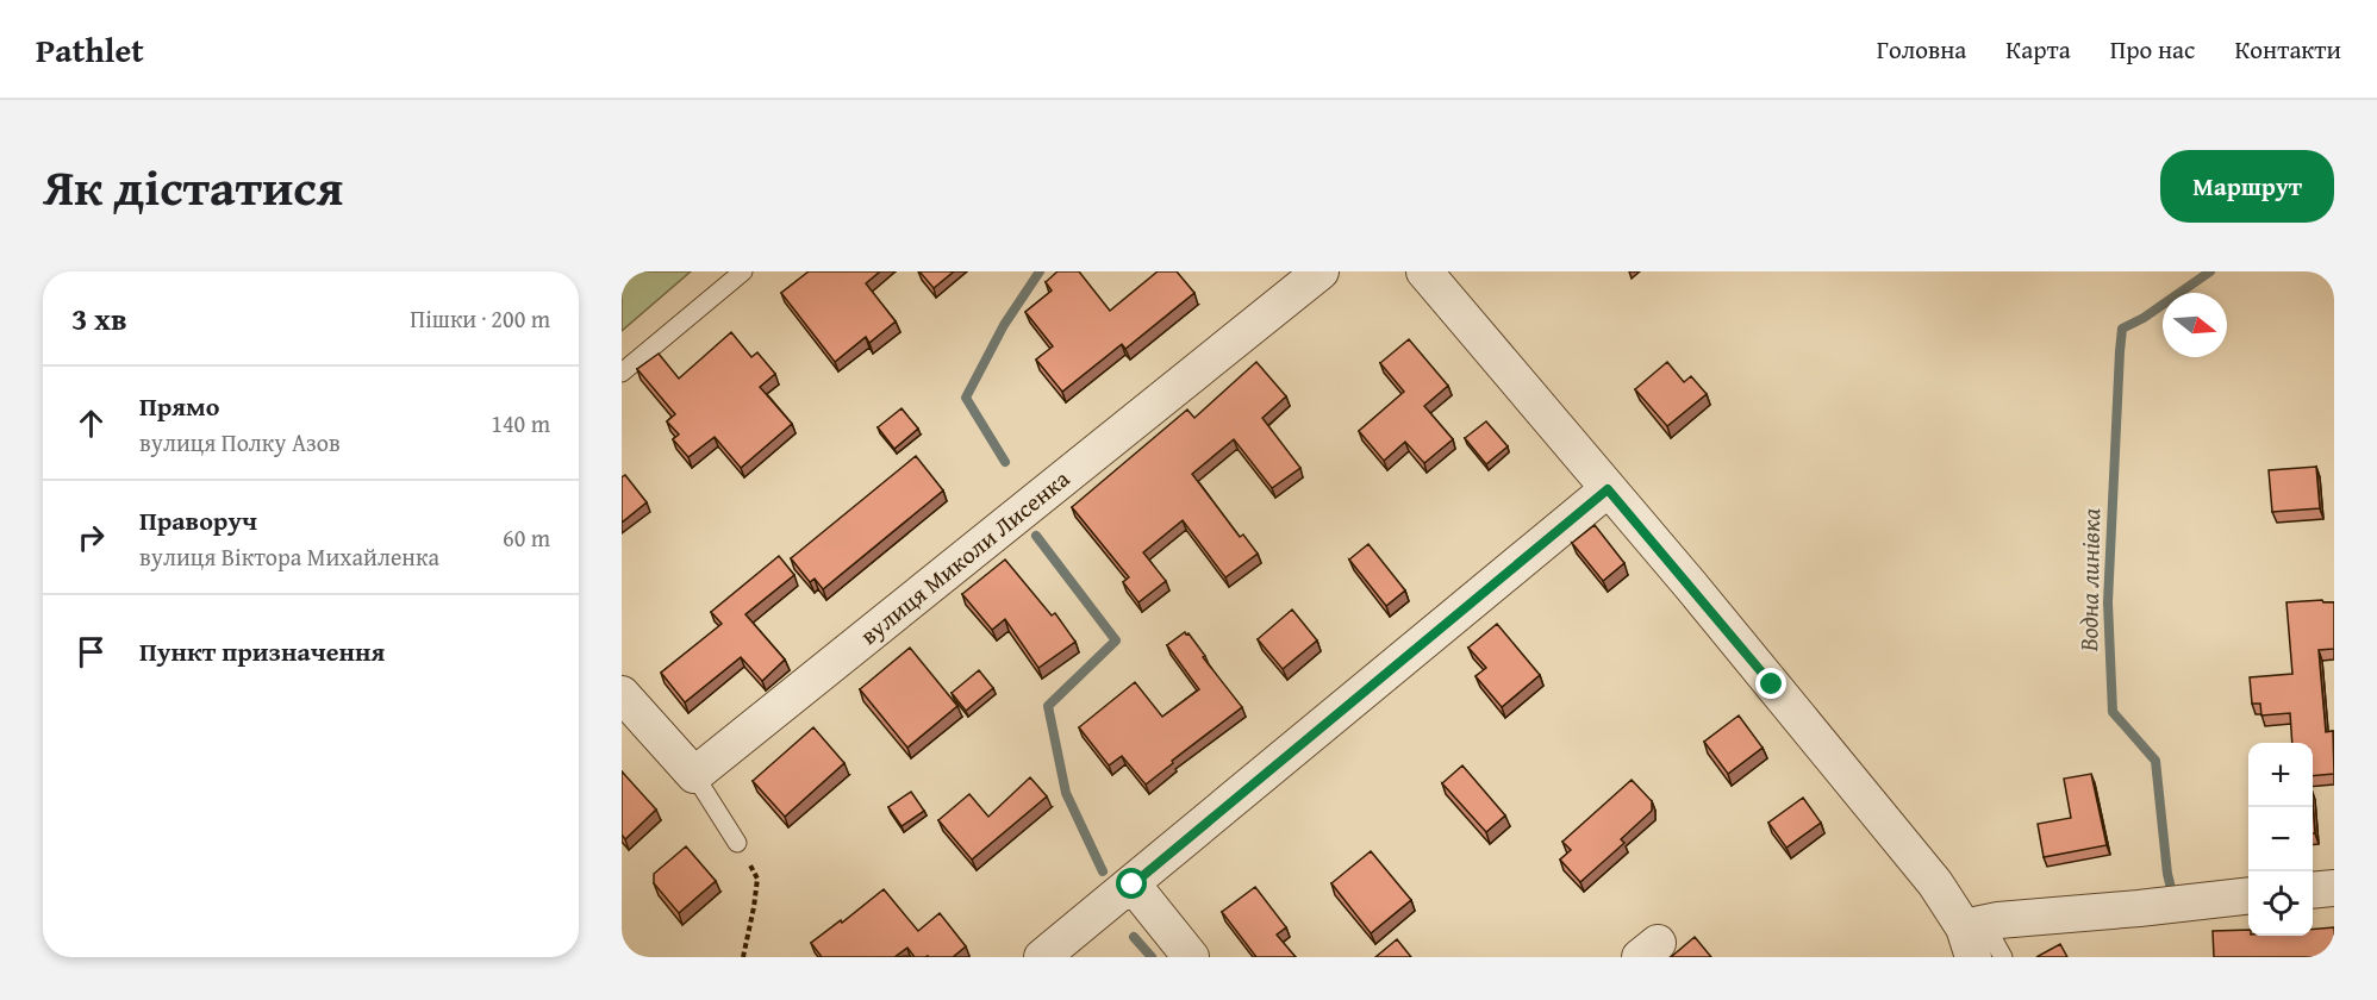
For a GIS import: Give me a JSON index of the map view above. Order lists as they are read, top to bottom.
{
  "streets": {
    "street": ["вулиця Миколи Лисенка"]
  },
  "water": ["Водна линівка"],
  "north": "right",
  "page": {
    "header": "Pathlet",
    "nav": [
      "Головна",
      "Карта",
      "Про нас",
      "Контакти"
    ],
    "title": "Як дістатися",
    "buttons": "Маршрут",
    "heading": ["3 хв", "Пішки · 200 m"],
    "list": [
      ["Прямо", "вулиця Полку Азов", "140 m"],
      ["Праворуч", "вулиця Віктора Михайленка", "60 m"],
      "Пункт призначення"
    ],
    "map_buttons": ["+", "−"]
  }
}
